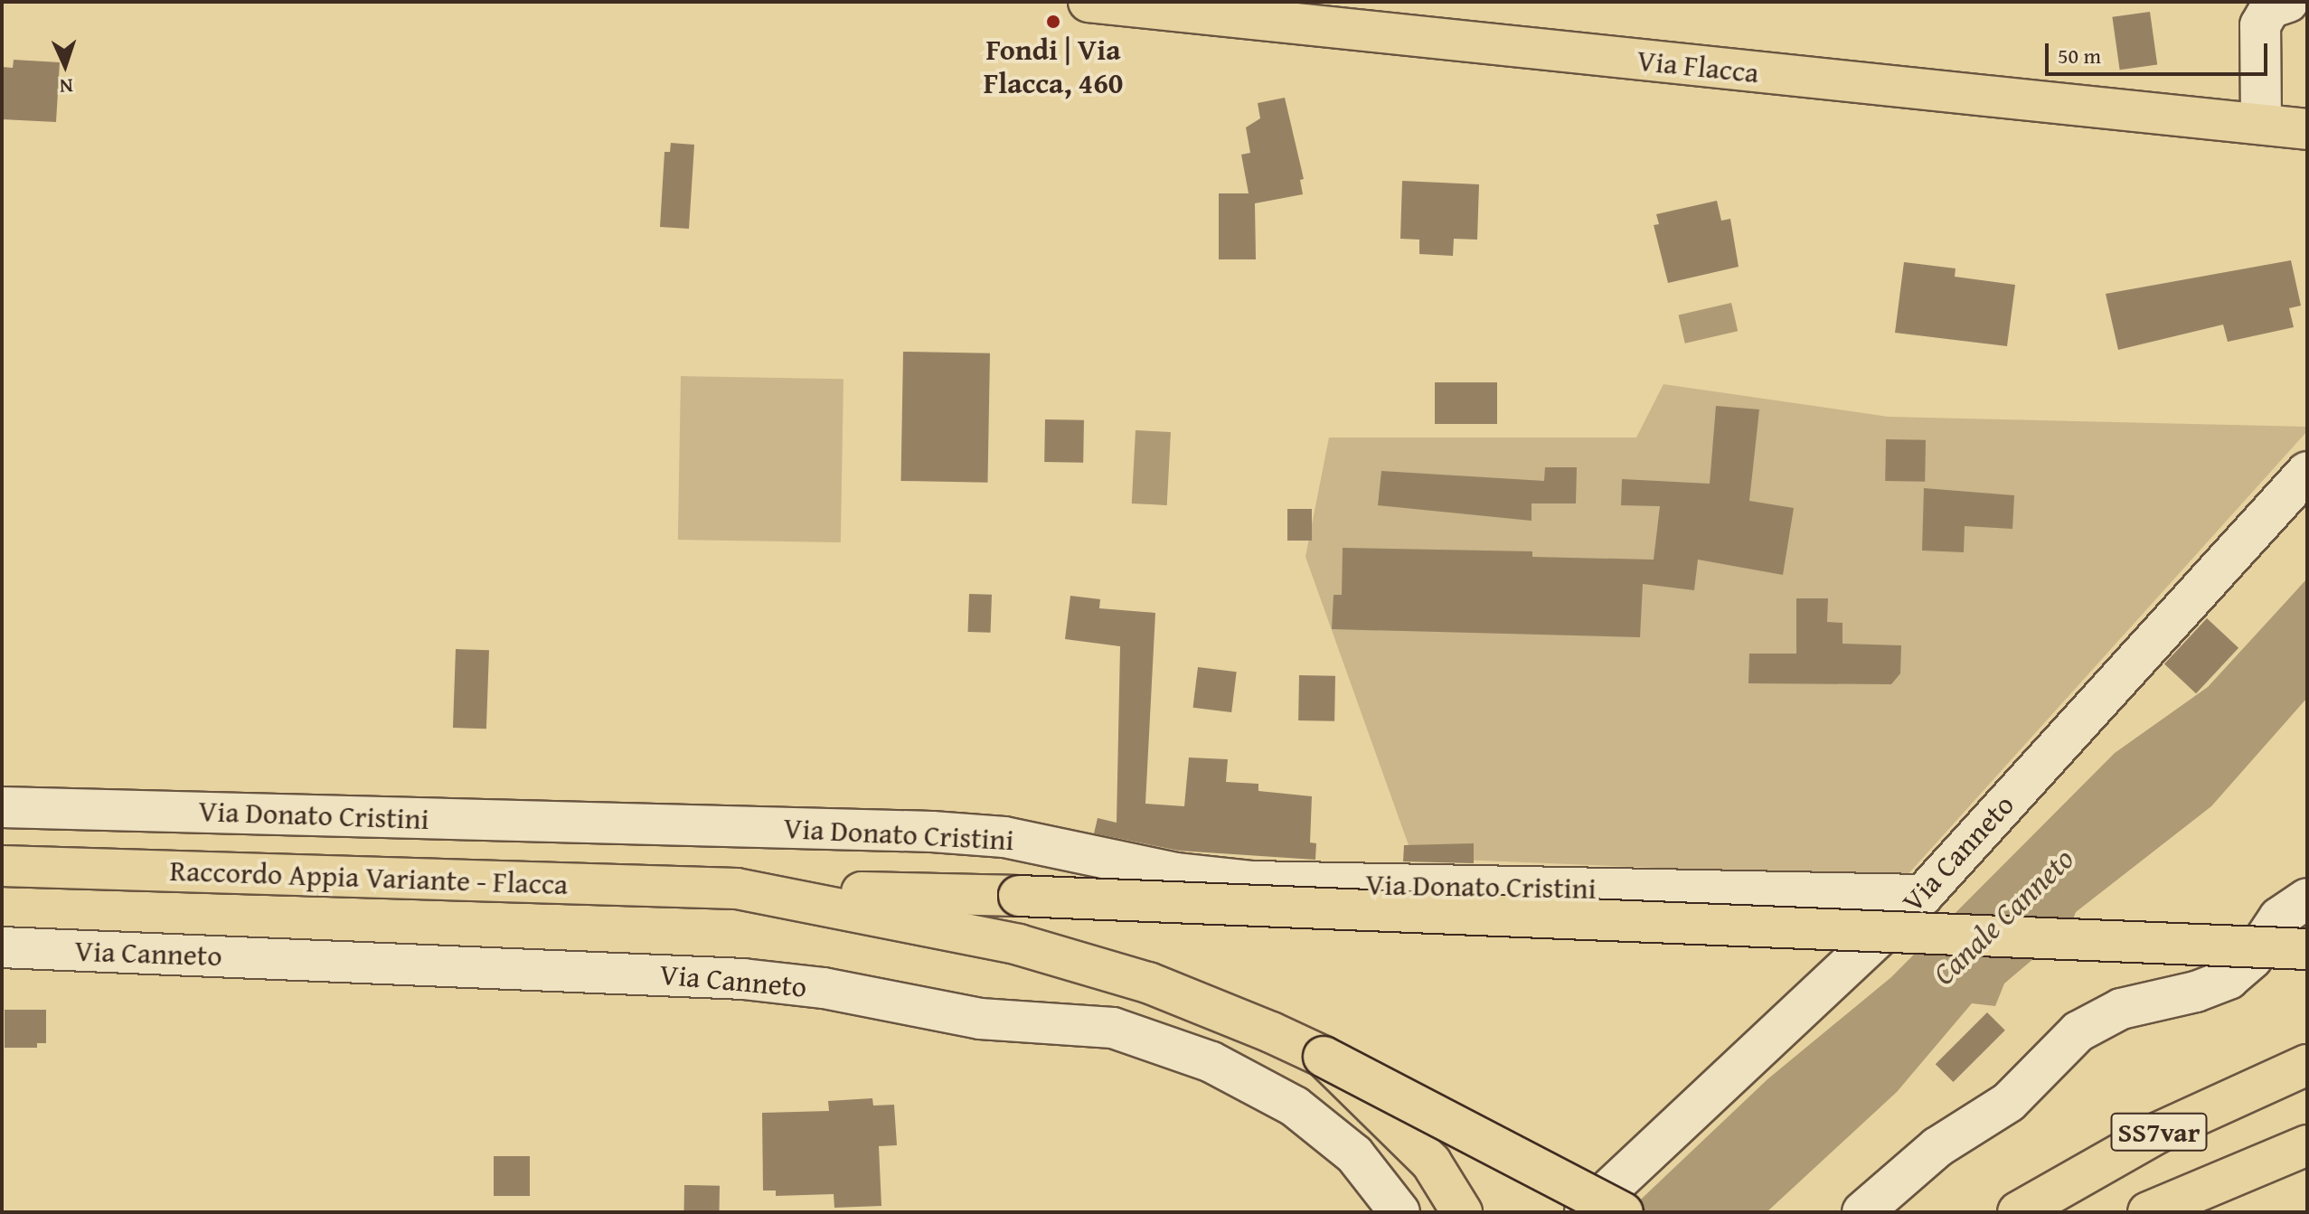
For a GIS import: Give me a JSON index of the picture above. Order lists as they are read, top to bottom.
{
  "streets": {
    "main road": ["Via Flacca", "Raccordo Appia Variante - Flacca", "SS7var"],
    "street": ["Via Donato Cristini", "Via Canneto"]
  },
  "crossings": [
    ["Via Donato Cristini", "Via Canneto"]
  ],
  "water": ["Canale Canneto"],
  "places": ["Fondi | Via Flacca, 460"],
  "scale_bar": "50 m",
  "north": "bottom"
}
